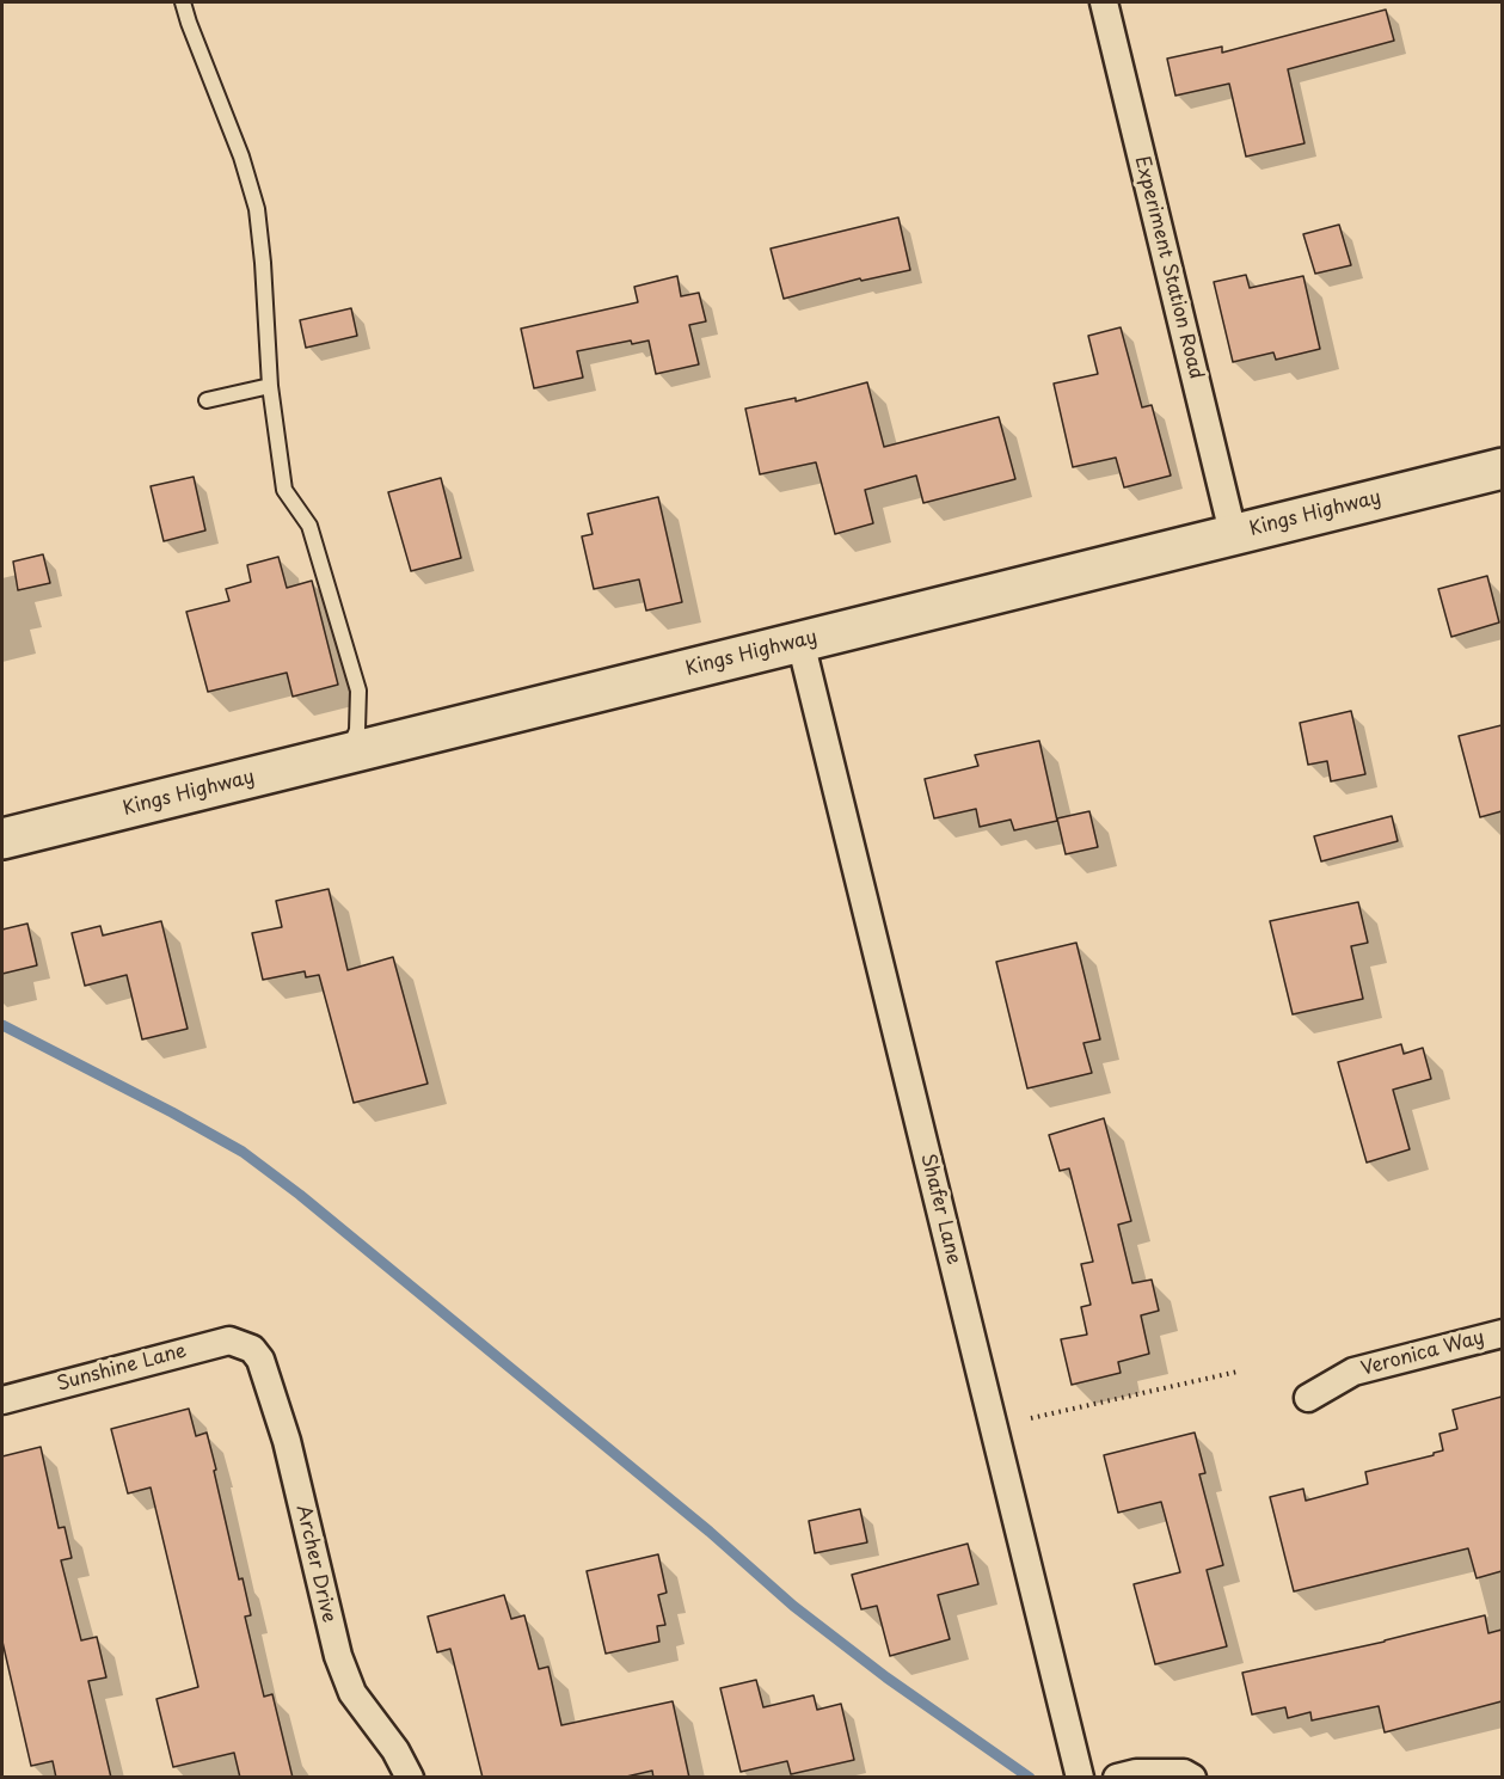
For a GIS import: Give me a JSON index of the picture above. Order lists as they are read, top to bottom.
{
  "streets": {
    "street": [
      "Experiment Station Road",
      "Kings Highway",
      "Shafer Lane",
      "Veronica Way",
      "Sunshine Lane",
      "Archer Drive"
    ]
  },
  "crossings": [
    ["Experiment Station Road", "Kings Highway"],
    ["Kings Highway", "Shafer Lane"],
    ["Sunshine Lane", "Archer Drive"]
  ]
}
